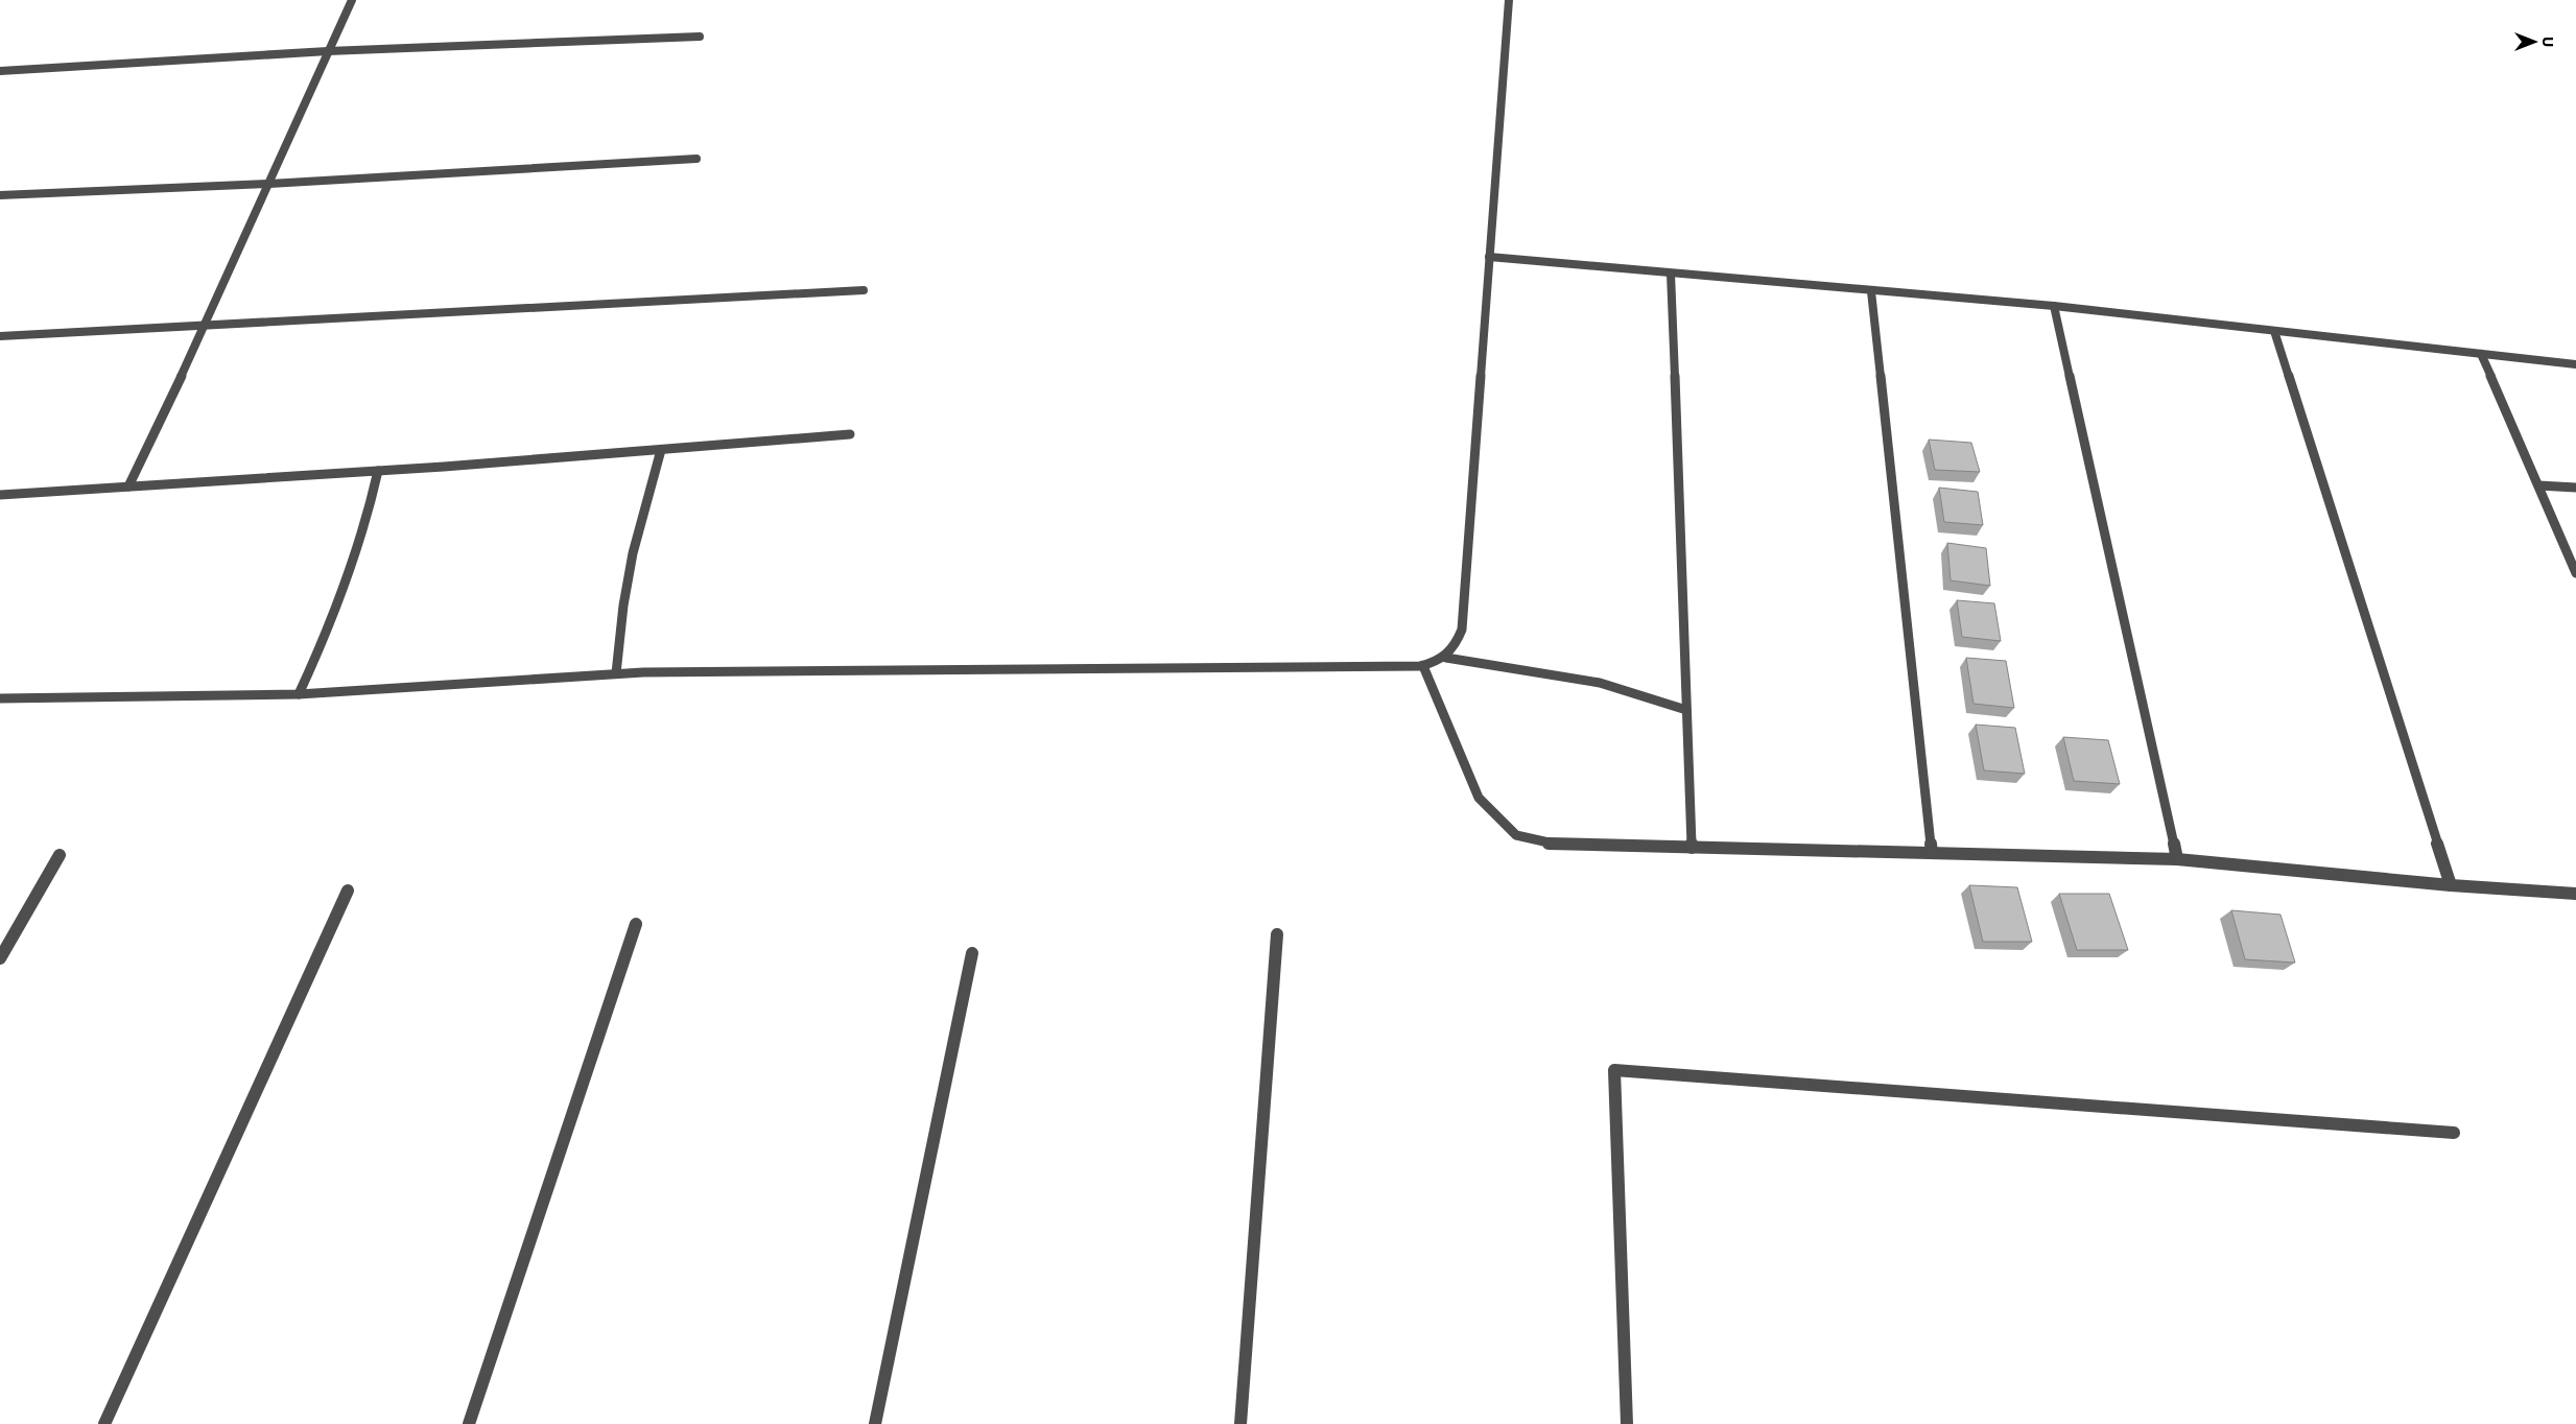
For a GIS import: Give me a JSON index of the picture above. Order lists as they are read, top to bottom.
{
  "north": "right"
}
